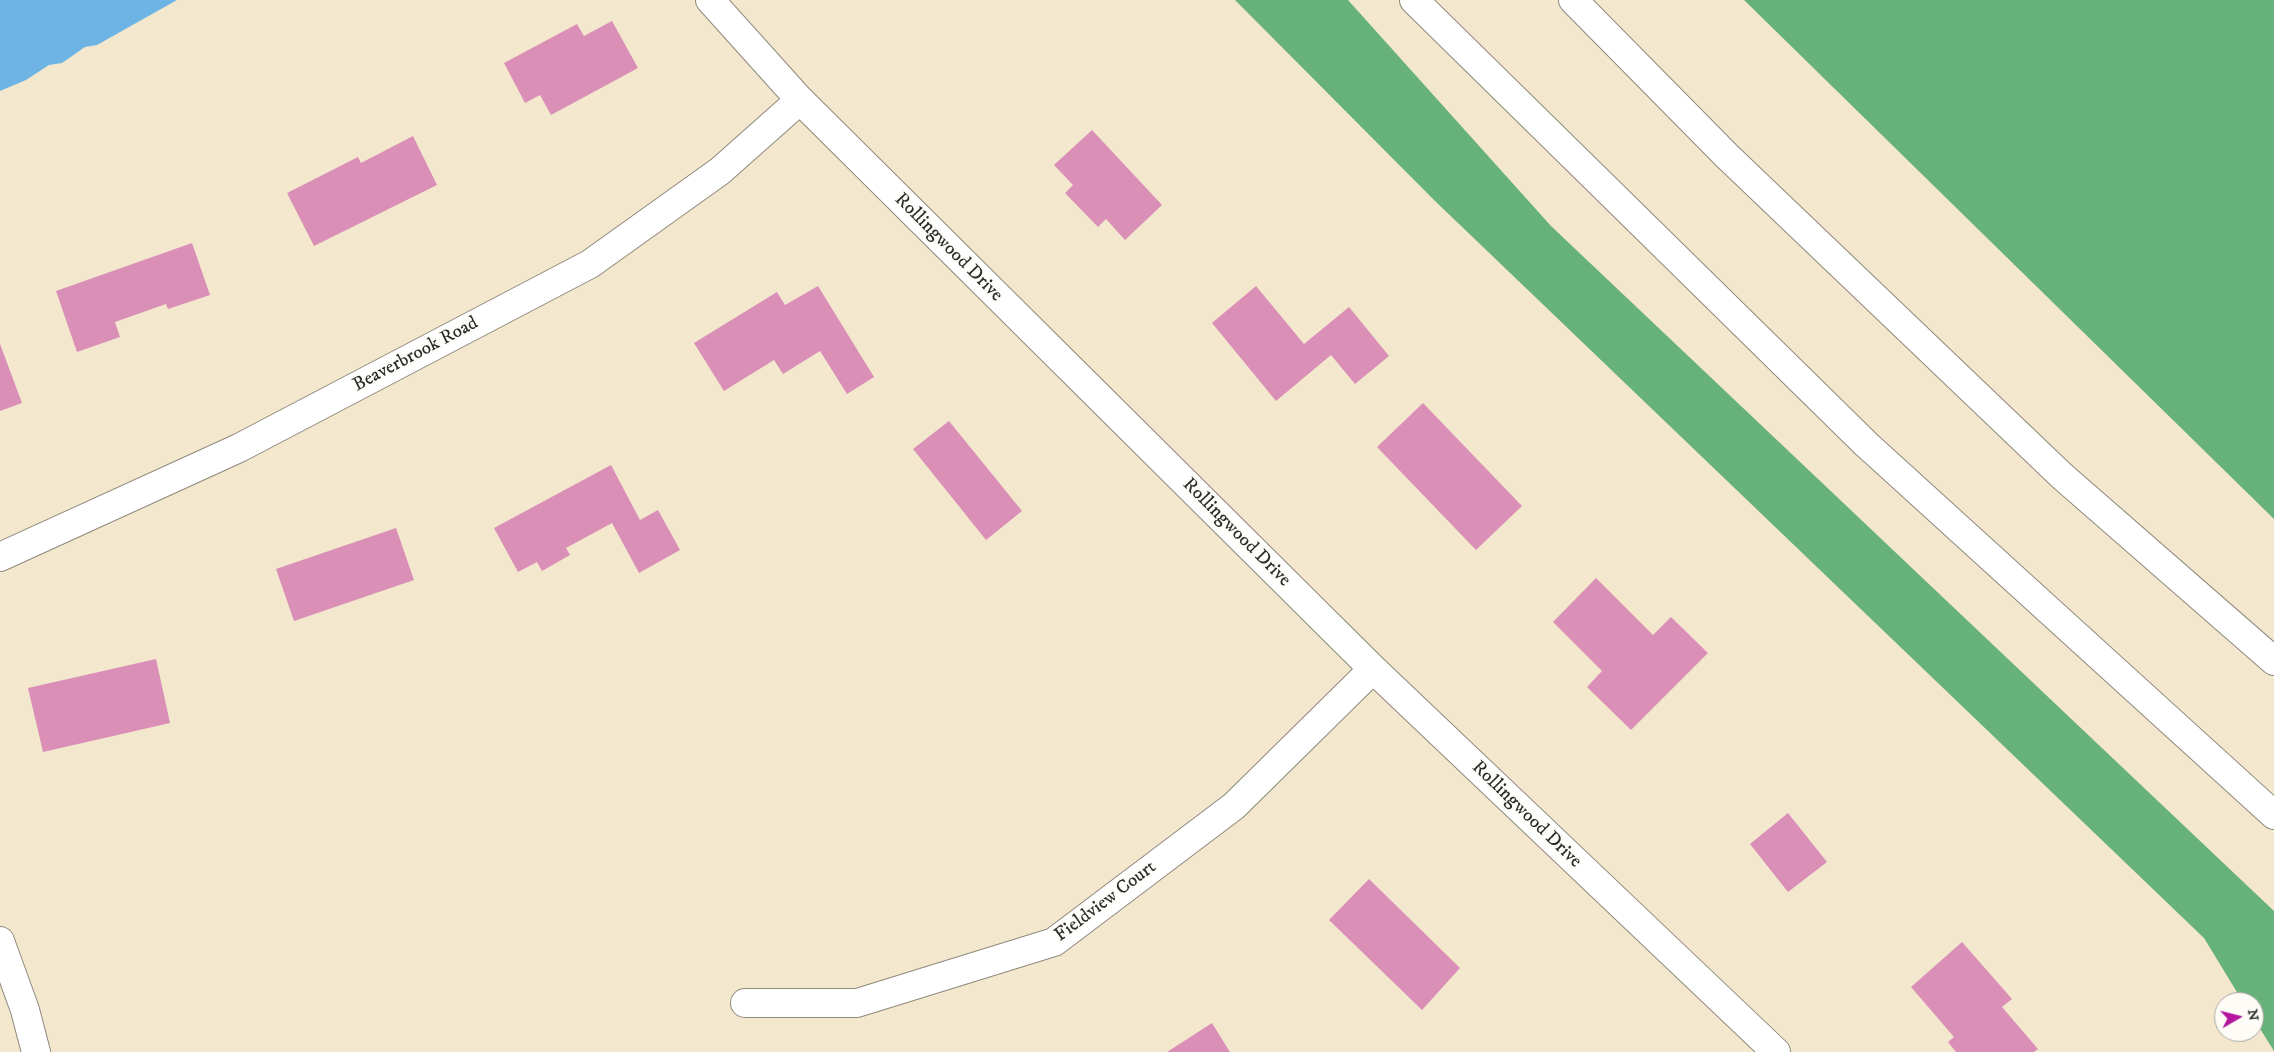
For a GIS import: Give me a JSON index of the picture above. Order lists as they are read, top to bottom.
{
  "streets": {
    "main road": ["Rollingwood Drive", "Beaverbrook Road", "Fieldview Court"]
  },
  "crossings": [
    ["Rollingwood Drive", "Beaverbrook Road"],
    ["Rollingwood Drive", "Fieldview Court"]
  ],
  "north": "right"
}
